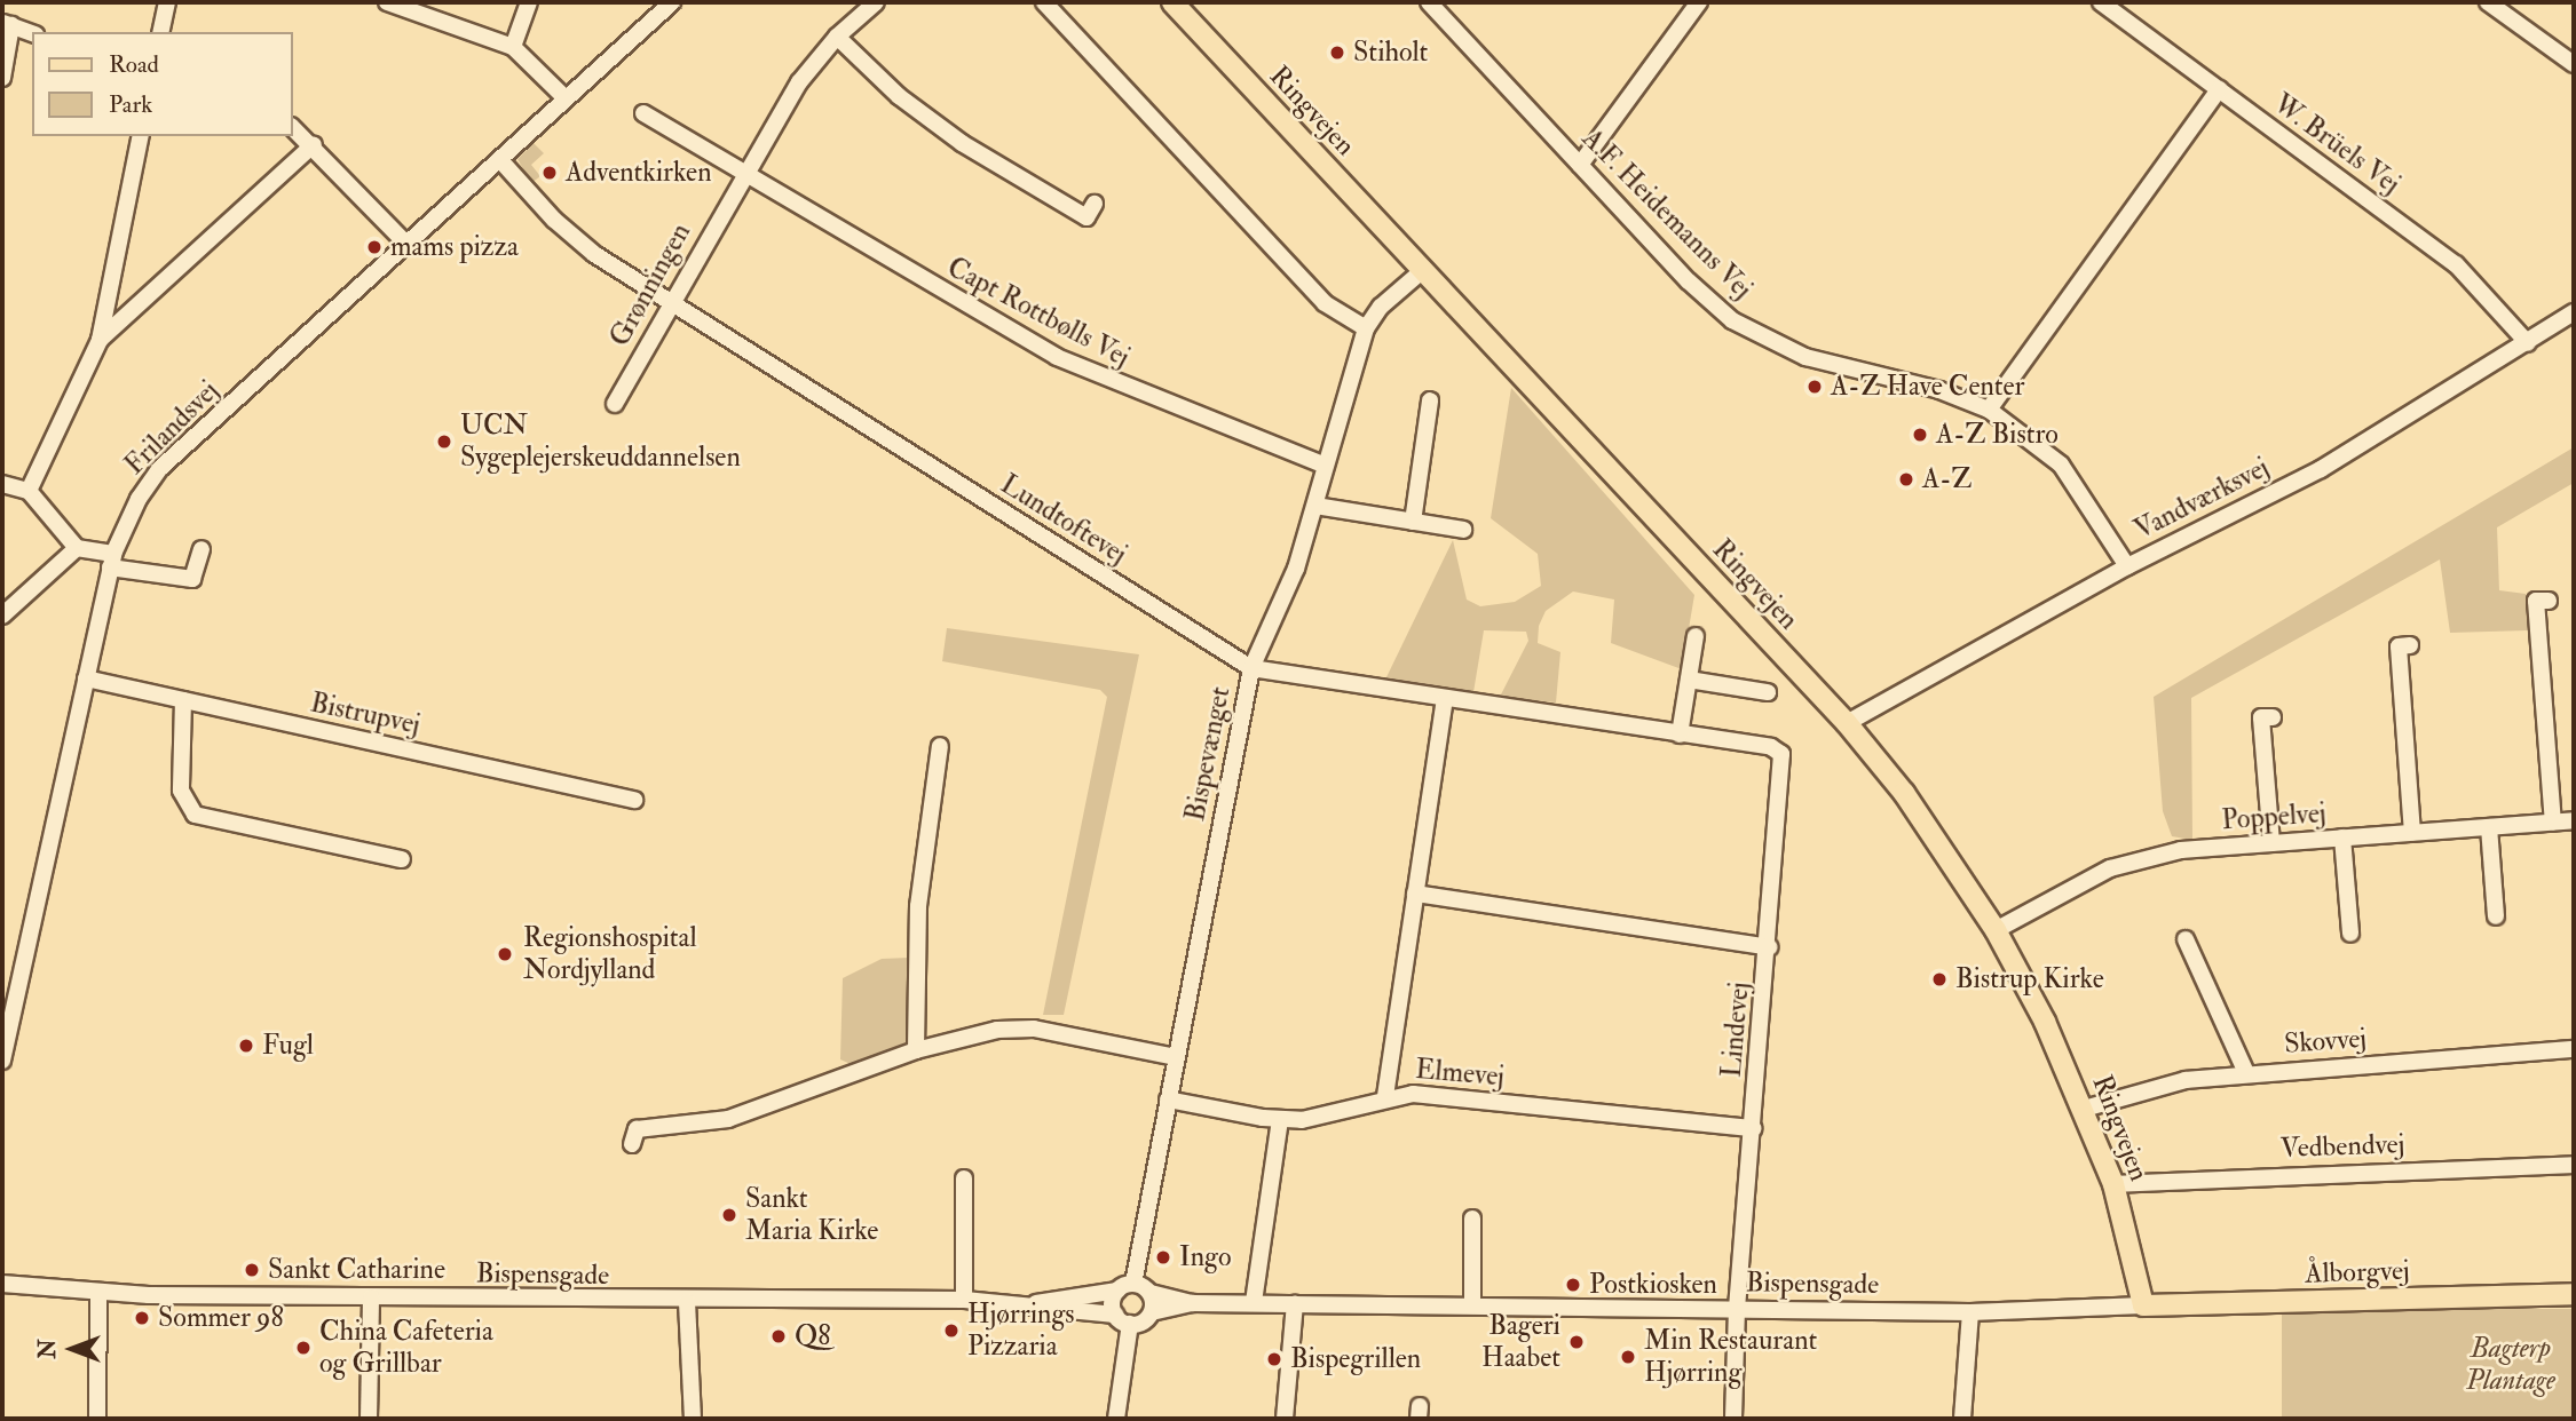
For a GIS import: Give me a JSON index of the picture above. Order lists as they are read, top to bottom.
{
  "streets": {
    "main road": ["Ringvejen", "Ålborgvej"],
    "street": [
      "W. Brüels Vej",
      "A.F. Heidemanns Vej",
      "Grønningen",
      "Capt Rottbølls Vej",
      "Frilandsvej",
      "Vandværksvej",
      "Lundtoftevej",
      "Bistrupvej",
      "Bispevænget",
      "Poppelvej",
      "Lindevej",
      "Skovvej",
      "Elmevej",
      "Vedbendvej",
      "Bispensgade"
    ]
  },
  "crossings": [
    ["Ringvejen", "Vandværksvej"],
    ["Ringvejen", "Bispevænget"],
    ["Ringvejen", "Poppelvej"],
    ["Ringvejen", "Skovvej"],
    ["Ringvejen", "Vedbendvej"],
    ["Ringvejen", "Ålborgvej"],
    ["Ringvejen", "Bispensgade"],
    ["W. Brüels Vej", "Vandværksvej"],
    ["A.F. Heidemanns Vej", "Vandværksvej"],
    ["Grønningen", "Capt Rottbølls Vej"],
    ["Grønningen", "Lundtoftevej"],
    ["Capt Rottbølls Vej", "Bispevænget"],
    ["Frilandsvej", "Lundtoftevej"],
    ["Frilandsvej", "Bistrupvej"],
    ["Lundtoftevej", "Bispevænget"],
    ["Lundtoftevej", "Lindevej"],
    ["Bispevænget", "Elmevej"],
    ["Bispevænget", "Bispensgade"],
    ["Lindevej", "Elmevej"],
    ["Lindevej", "Bispensgade"],
    ["Ålborgvej", "Bispensgade"]
  ],
  "parks": ["Bagterp Plantage"],
  "places": [
    "Stiholt",
    "Adventkirken",
    "mams pizza",
    "A-Z Have Center",
    "A-Z Bistro",
    "UCN Sygeplejerskeuddannelsen",
    "A-Z",
    "Regionshospital Nordjylland",
    "Bistrup Kirke",
    "Fugl",
    "Sankt Maria Kirke",
    "Ingo",
    "Sankt Catharine",
    "Postkiosken",
    "Sommer 98",
    "Hjørrings Pizzaria",
    "Q8",
    "Bageri Haabet",
    "China Cafeteria og Grillbar",
    "Min Restaurant Hjørring",
    "Bispegrillen"
  ],
  "legend": ["Road", "Park"],
  "north": "left"
}
